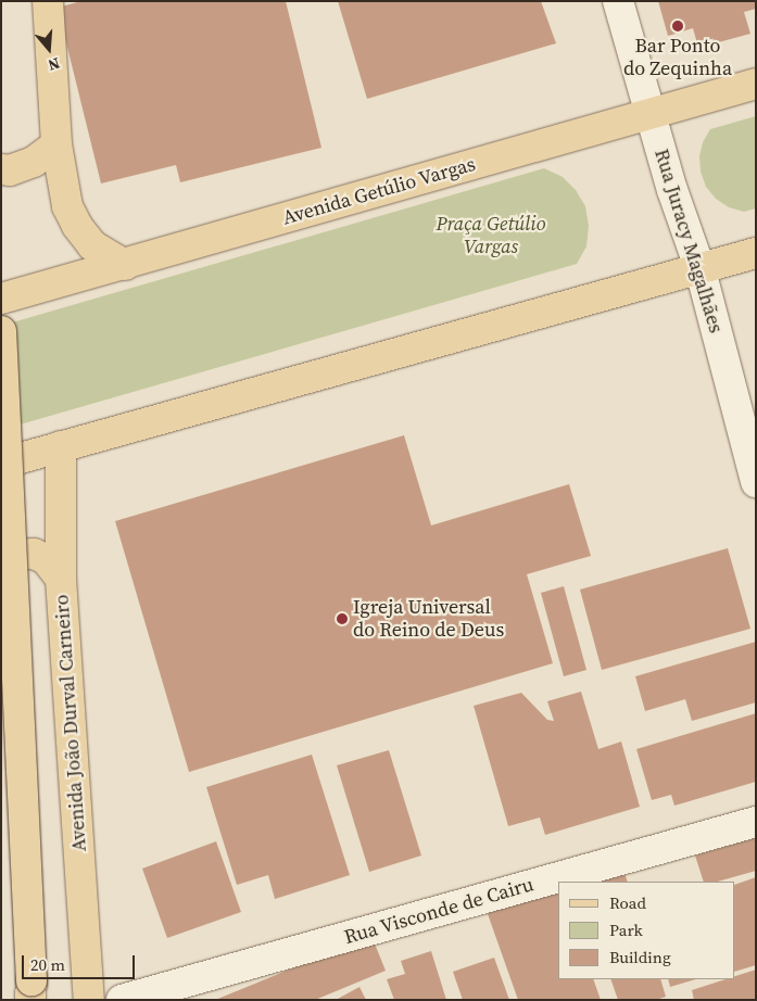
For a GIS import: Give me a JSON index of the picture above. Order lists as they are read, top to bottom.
{
  "streets": {
    "main road": ["Avenida Getúlio Vargas", "Avenida João Durval Carneiro"],
    "street": ["Rua Juracy Magalhães", "Rua Visconde de Cairu"]
  },
  "crossings": [
    ["Avenida Getúlio Vargas", "Rua Juracy Magalhães"]
  ],
  "parks": ["Praça Getúlio Vargas"],
  "places": ["Bar Ponto do Zequinha", "Igreja Universal do Reino de Deus"],
  "legend": ["Road", "Park", "Building"],
  "scale_bar": "20 m",
  "north": "bottom"
}
